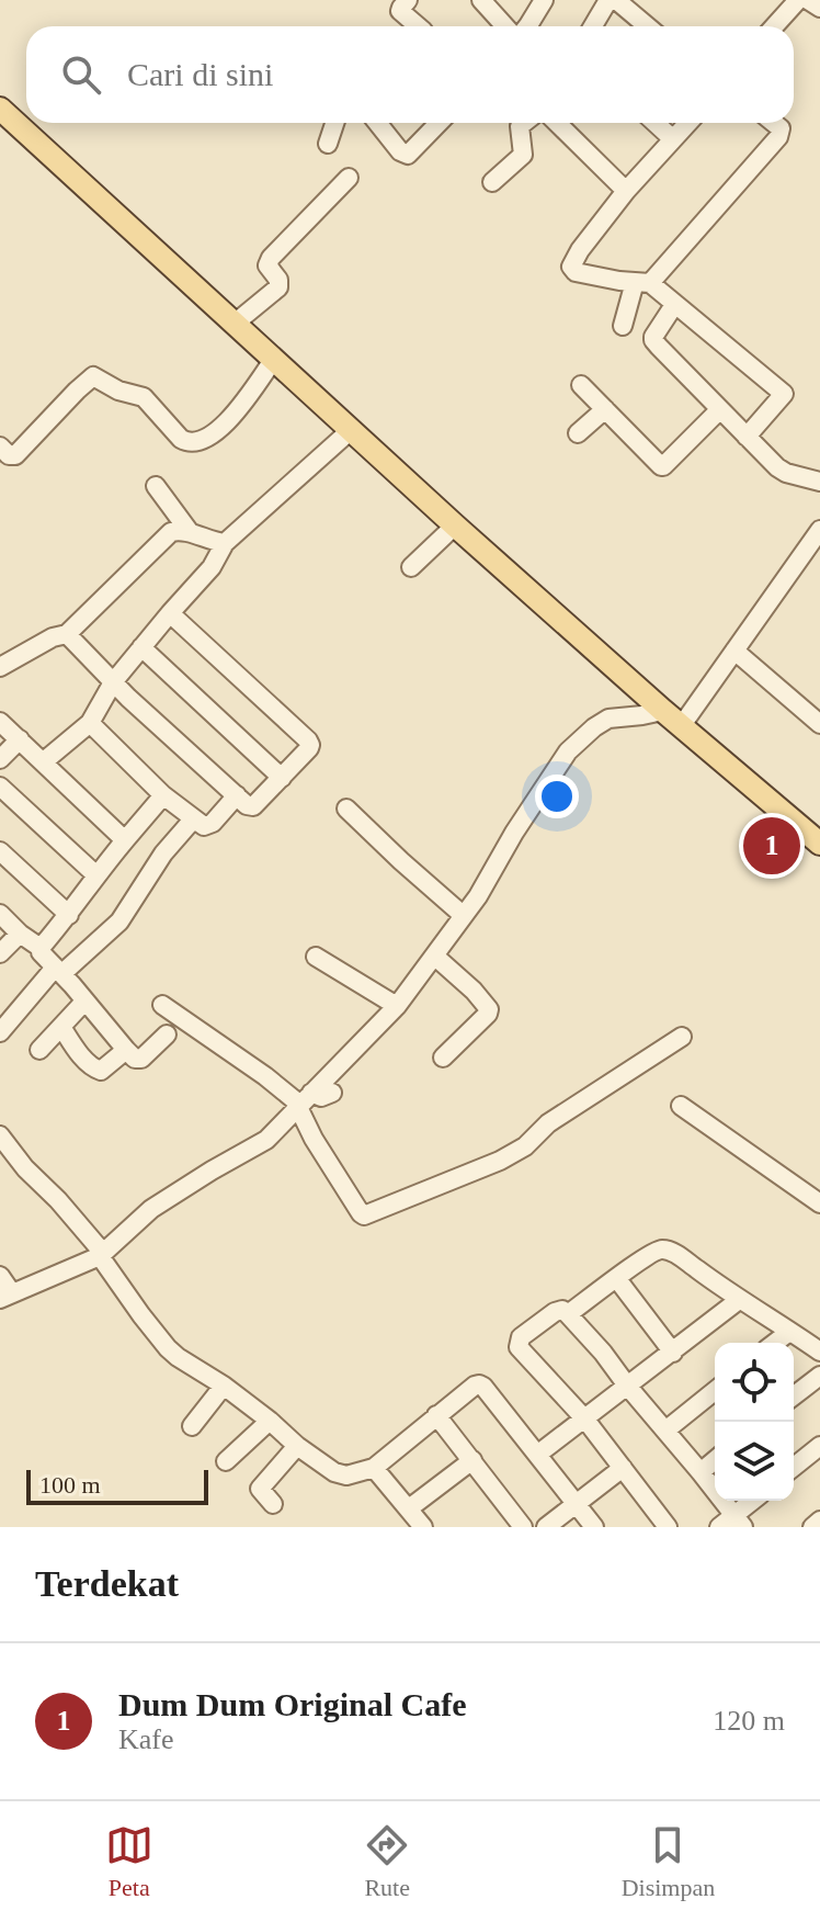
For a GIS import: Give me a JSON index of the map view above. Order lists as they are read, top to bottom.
{
  "scale_bar": "100 m",
  "page": {
    "search": "Cari di sini",
    "pins": "1",
    "scale": "100 m",
    "heading": "Terdekat",
    "list": [
      {
        "mark": "1",
        "name": "Dum Dum Original Cafe",
        "note": "Kafe",
        "value": "120 m"
      }
    ],
    "nav": ["Peta", "Rute", "Disimpan"]
  }
}
